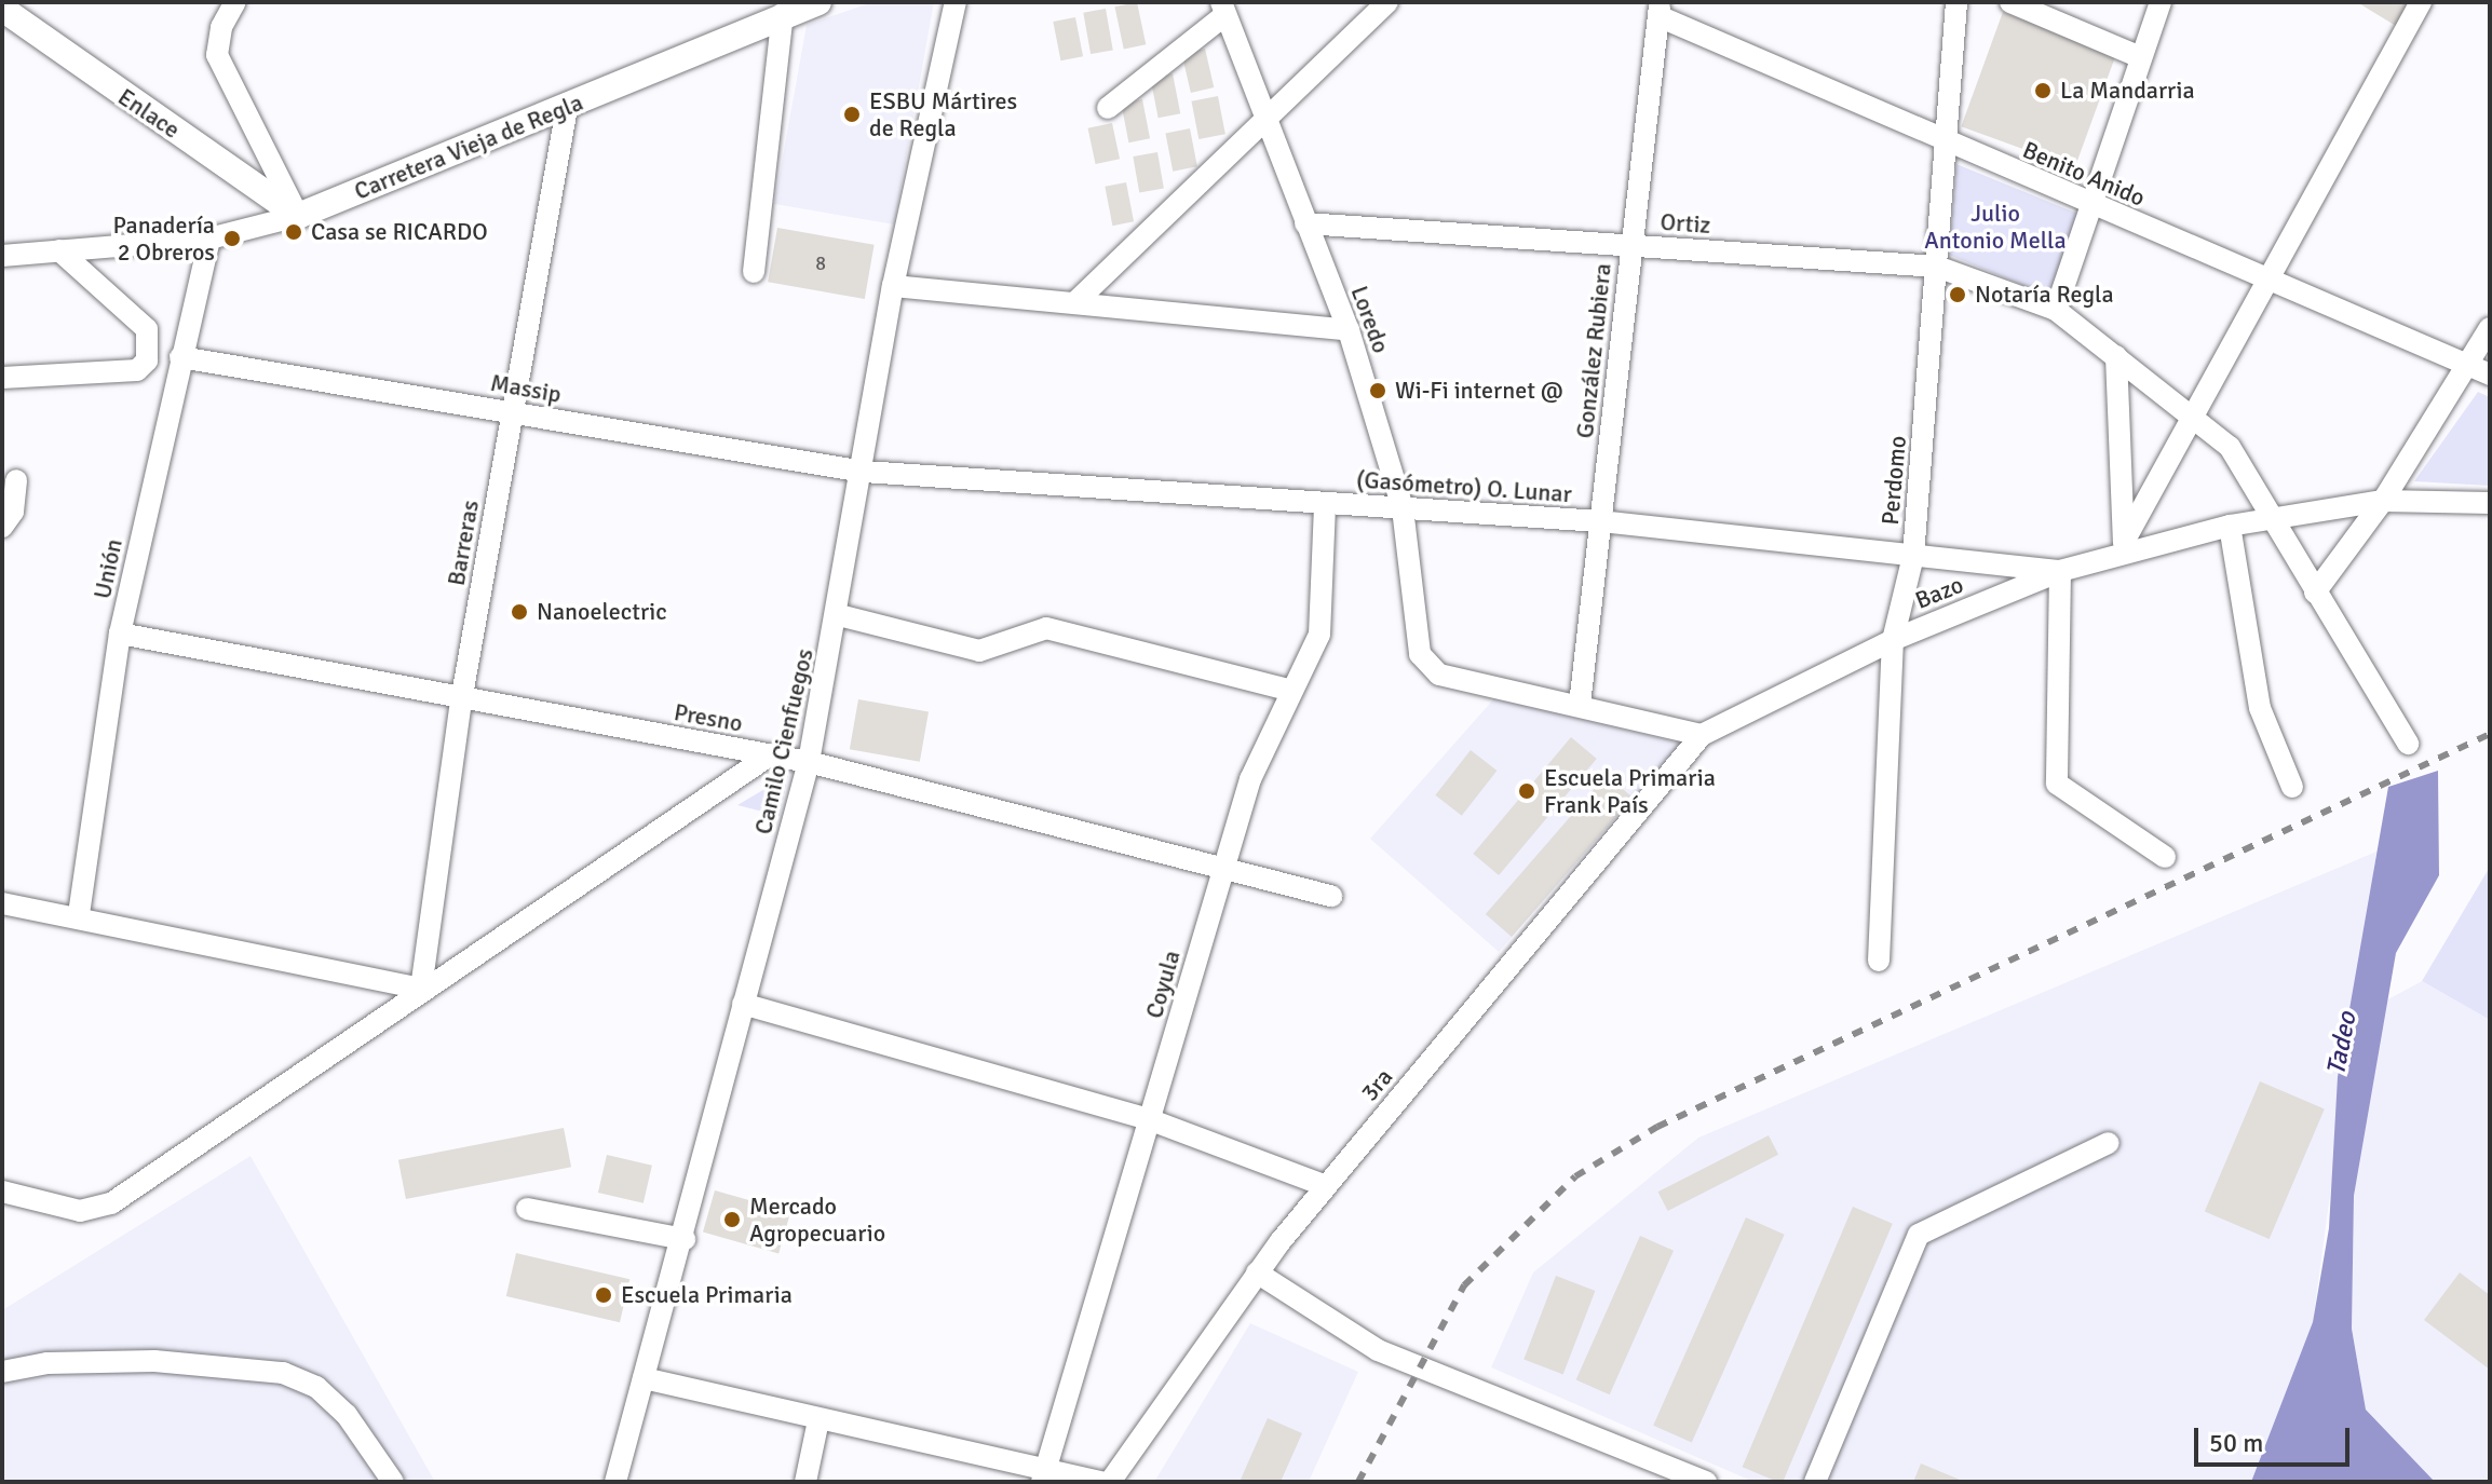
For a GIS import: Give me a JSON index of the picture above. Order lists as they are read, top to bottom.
{
  "streets": {
    "main road": ["Enlace", "Carretera Vieja de Regla"],
    "street": [
      "Benito Anido",
      "Ortiz",
      "Loredo",
      "González Rubiera",
      "Massip",
      "Perdomo",
      "(Gasómetro) O. Lunar",
      "Barreras",
      "Unión",
      "Bazo",
      "Presno",
      "Camilo Cienfuegos",
      "Coyula",
      "3ra"
    ]
  },
  "crossings": [
    ["Enlace", "Carretera Vieja de Regla"],
    ["Carretera Vieja de Regla", "Barreras"],
    ["Carretera Vieja de Regla", "Unión"],
    ["Benito Anido", "González Rubiera"],
    ["Benito Anido", "Perdomo"],
    ["Ortiz", "Loredo"],
    ["Ortiz", "González Rubiera"],
    ["Ortiz", "Perdomo"],
    ["Ortiz", "Bazo"],
    ["Loredo", "González Rubiera"],
    ["Loredo", "(Gasómetro) O. Lunar"],
    ["González Rubiera", "(Gasómetro) O. Lunar"],
    ["Massip", "(Gasómetro) O. Lunar"],
    ["Massip", "Barreras"],
    ["Massip", "Unión"],
    ["Massip", "Camilo Cienfuegos"],
    ["Perdomo", "(Gasómetro) O. Lunar"],
    ["Perdomo", "Bazo"],
    ["(Gasómetro) O. Lunar", "Bazo"],
    ["(Gasómetro) O. Lunar", "Camilo Cienfuegos"],
    ["(Gasómetro) O. Lunar", "Coyula"],
    ["Barreras", "Presno"],
    ["Unión", "Presno"],
    ["Bazo", "3ra"],
    ["Presno", "Camilo Cienfuegos"],
    ["Presno", "Coyula"]
  ],
  "water": ["Tadeo"],
  "parks": ["Julio Antonio Mella"],
  "places": [
    "La Mandarria",
    "ESBU Mártires de Regla",
    "Casa se RICARDO",
    "Panadería 2 Obreros",
    "Notaría Regla",
    "Wi-Fi internet @",
    "Nanoelectric",
    "Escuela Primaria Frank País",
    "Mercado Agropecuario",
    "Escuela Primaria"
  ],
  "house_numbers": ["8"],
  "scale_bar": "50 m"
}
